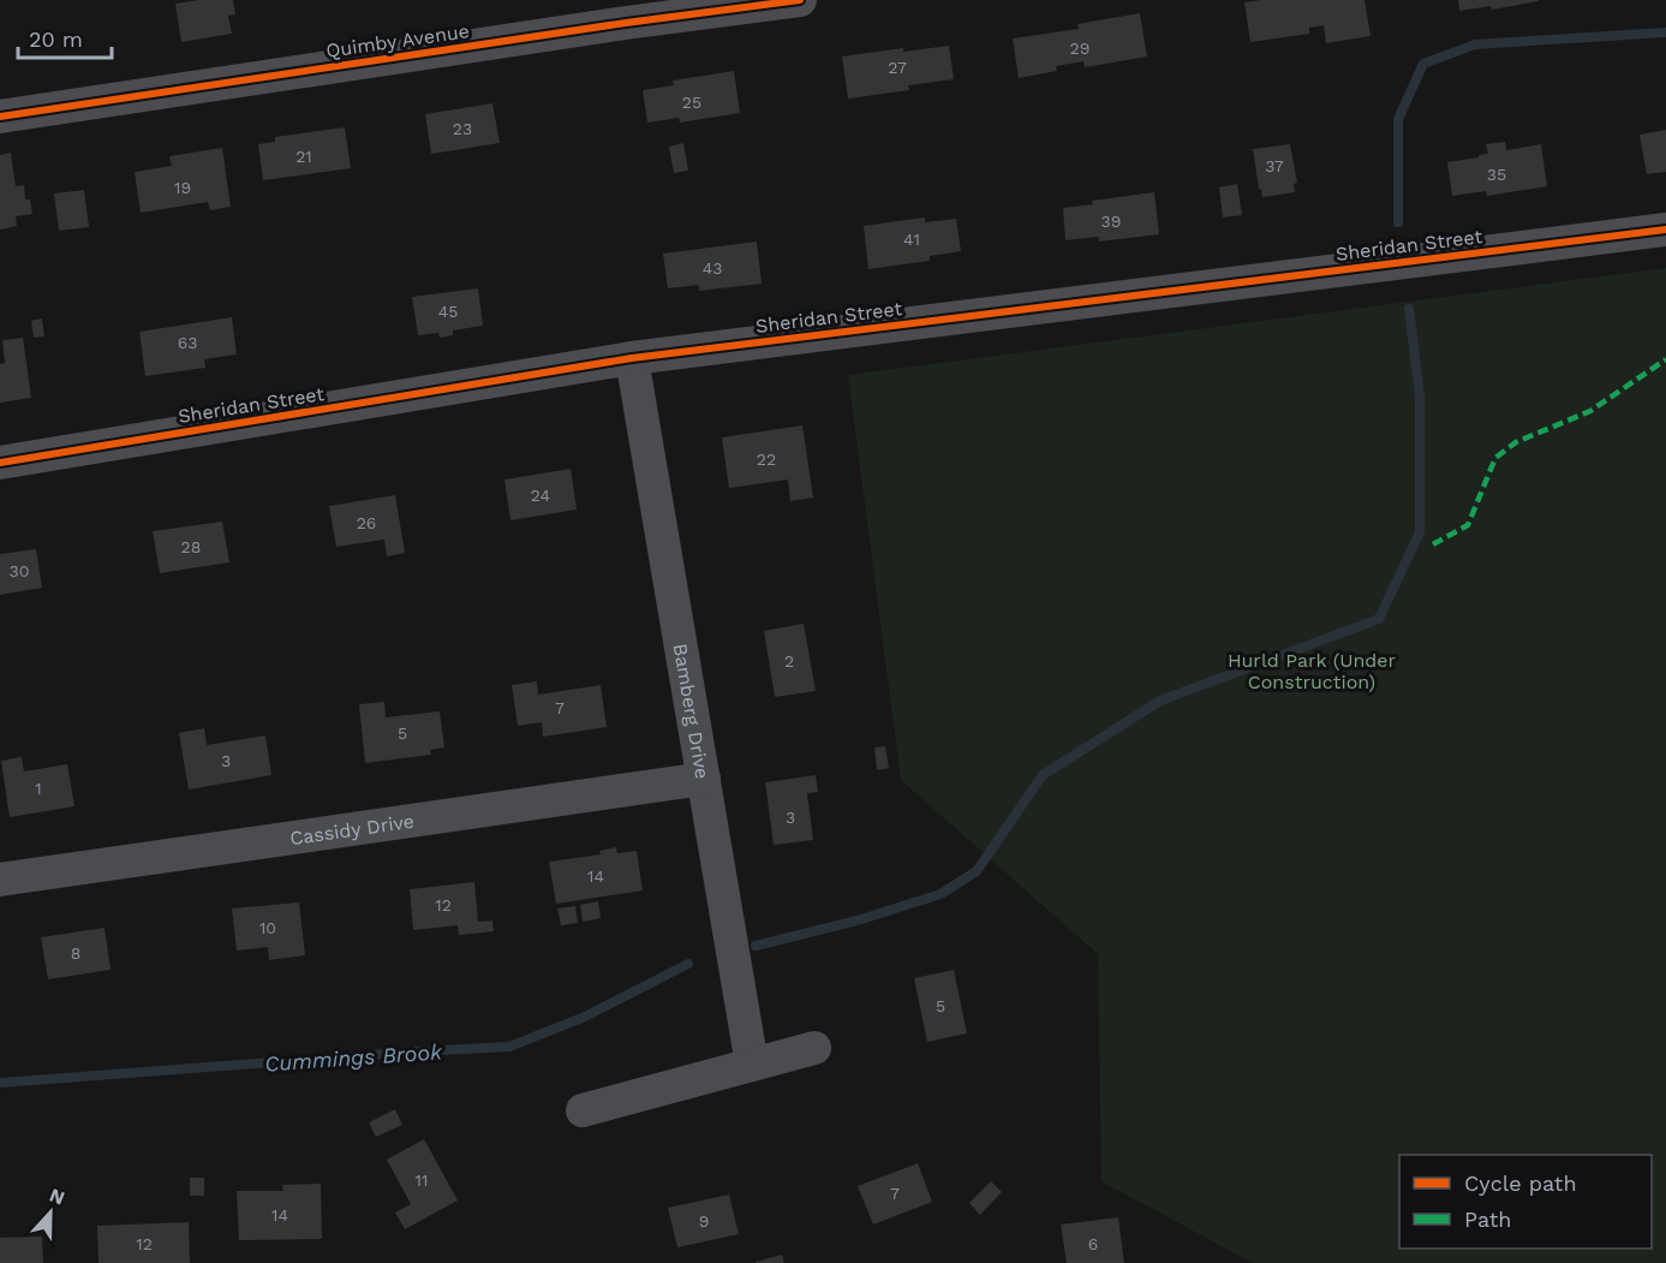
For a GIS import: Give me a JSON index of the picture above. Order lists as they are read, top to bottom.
{
  "streets": {
    "street": [
      "Quimby Avenue",
      "Sheridan Street",
      "Bamberg Drive",
      "Cassidy Drive"
    ]
  },
  "crossings": [
    ["Sheridan Street", "Bamberg Drive"],
    ["Bamberg Drive", "Cassidy Drive"]
  ],
  "water": ["Cummings Brook"],
  "parks": ["Hurld Park (Under Construction)"],
  "house_numbers": [
    "29",
    "27",
    "25",
    "23",
    "21",
    "37",
    "35",
    "19",
    "39",
    "41",
    "43",
    "45",
    "63",
    "22",
    "24",
    "26",
    "28",
    "30",
    "2",
    "7",
    "5",
    "3",
    "1",
    "3",
    "14",
    "12",
    "10",
    "8",
    "5",
    "11",
    "7",
    "14",
    "9",
    "12",
    "6"
  ],
  "legend": ["Cycle path", "Path"],
  "scale_bar": "20 m",
  "north": "top"
}
